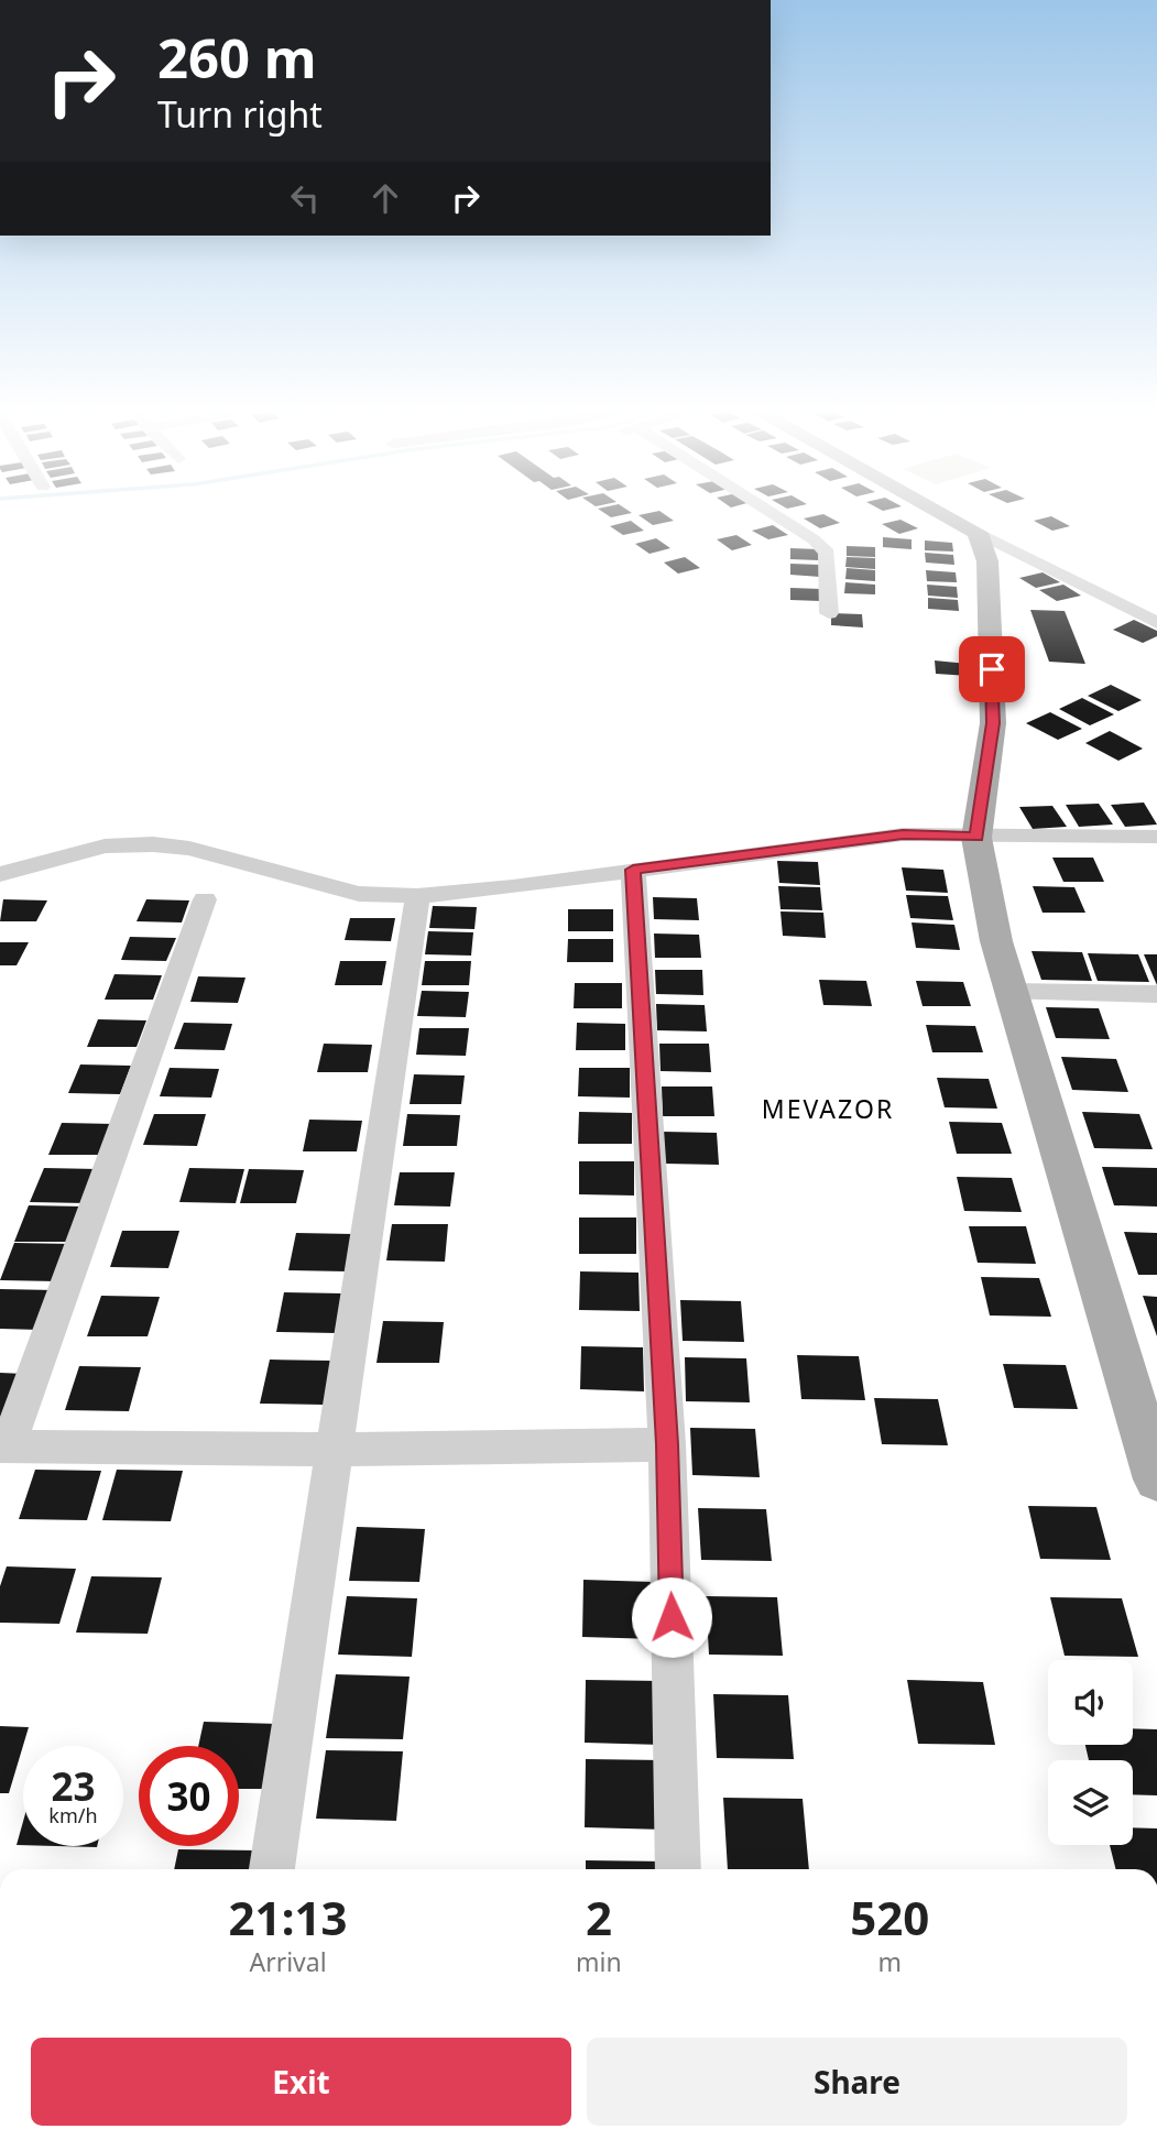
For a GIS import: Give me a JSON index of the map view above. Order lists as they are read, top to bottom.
{
  "districts": ["MEVAZOR"],
  "page": {
    "turn": ["260 m", "Turn right"],
    "speed": "23 km/h",
    "limit": "30",
    "eta": [
      "21:13",
      "Arrival",
      "2",
      "min",
      "520",
      "m"
    ],
    "buttons": ["Exit", "Share"]
  }
}
